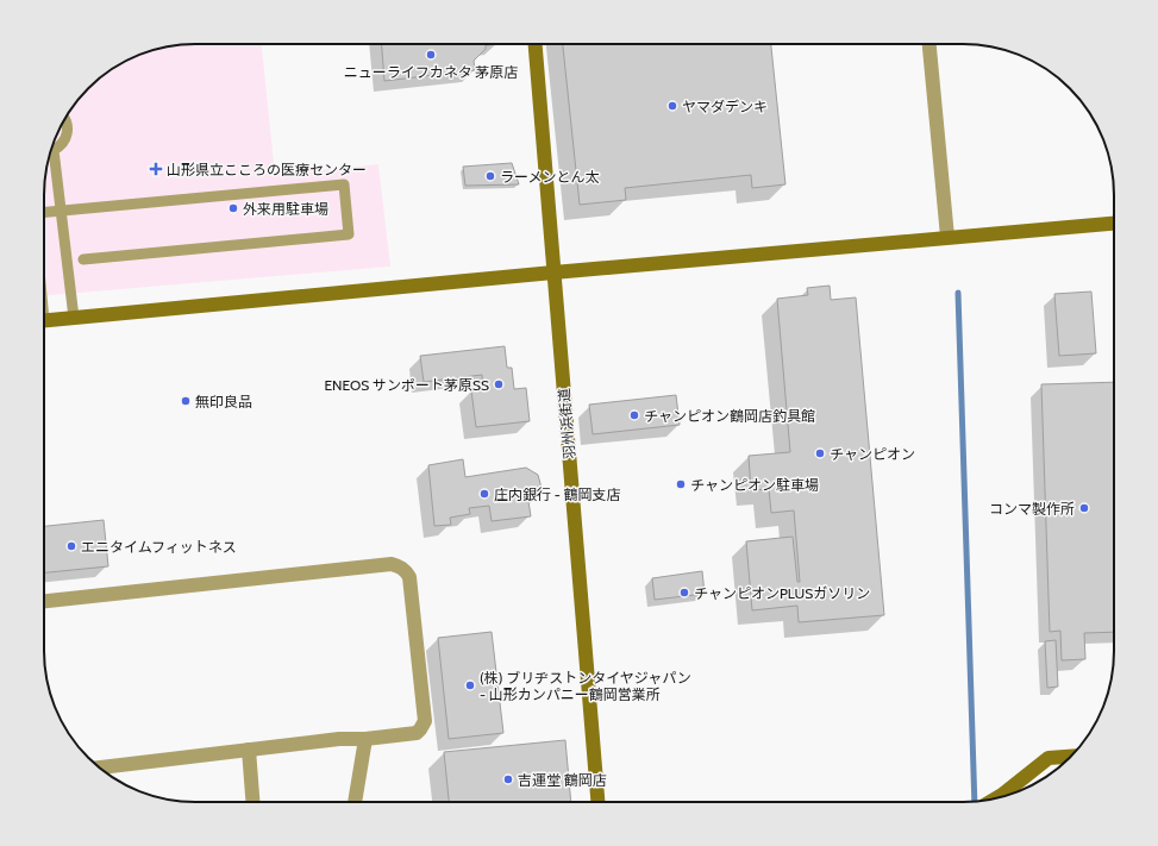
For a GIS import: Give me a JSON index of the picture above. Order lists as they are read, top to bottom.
{
  "streets": {
    "street": ["羽州浜街道"]
  },
  "places": {
    "other": [
      "ニューライフカネタ 茅原店",
      "ヤマダデンキ",
      "ラーメンとん太",
      "外来用駐車場",
      "ENEOS サンポート茅原SS",
      "無印良品",
      "チャンピオン鶴岡店釣具館",
      "チャンピオン",
      "チャンピオン駐車場",
      "庄内銀行 - 鶴岡支店",
      "コンマ製作所",
      "エニタイムフィットネス",
      "チャンピオンPLUSガソリン",
      "(株) ブリヂストンタイヤジャパン - 山形カンパニー鶴岡営業所",
      "吉運堂 鶴岡店"
    ],
    "health": ["山形県立こころの医療センター"]
  }
}
